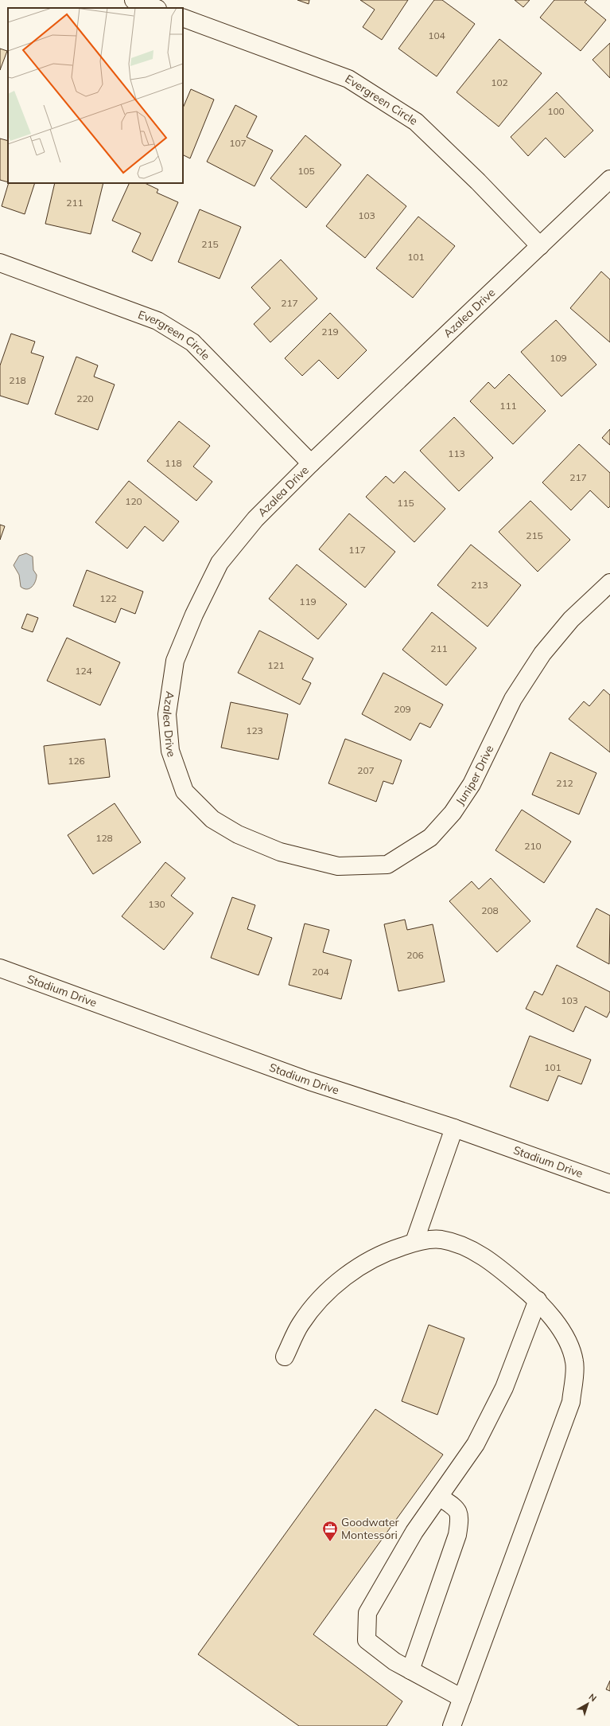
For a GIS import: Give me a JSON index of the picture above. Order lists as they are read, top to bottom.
{
  "streets": {
    "street": [
      "Evergreen Circle",
      "Azalea Drive",
      "Juniper Drive",
      "Stadium Drive"
    ]
  },
  "crossings": [
    ["Evergreen Circle", "Azalea Drive"],
    ["Azalea Drive", "Juniper Drive"]
  ],
  "places": {
    "office": ["Goodwater Montessori"]
  },
  "house_numbers": [
    "104",
    "102",
    "100",
    "107",
    "105",
    "211",
    "103",
    "215",
    "101",
    "217",
    "219",
    "109",
    "218",
    "220",
    "111",
    "113",
    "118",
    "217",
    "120",
    "115",
    "215",
    "117",
    "213",
    "122",
    "119",
    "211",
    "121",
    "124",
    "209",
    "123",
    "126",
    "207",
    "212",
    "128",
    "210",
    "130",
    "208",
    "206",
    "204",
    "103",
    "101"
  ],
  "north": "top right"
}
